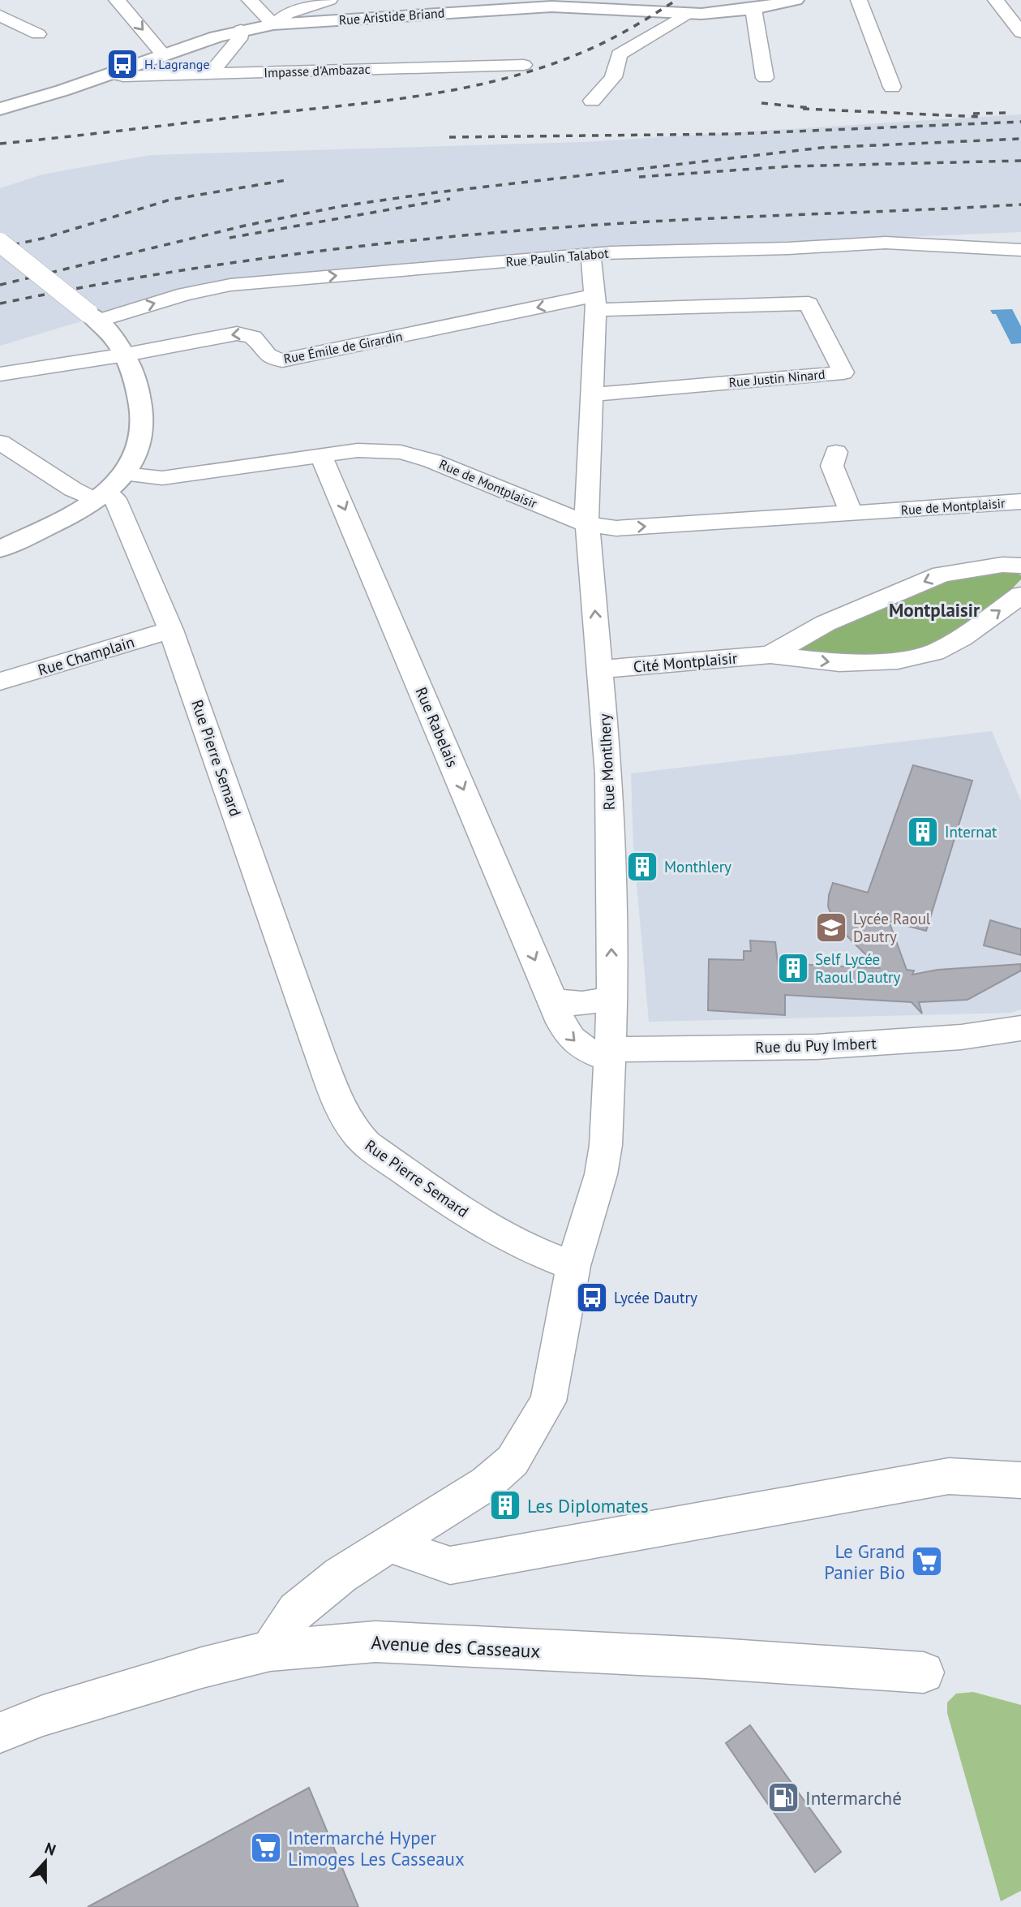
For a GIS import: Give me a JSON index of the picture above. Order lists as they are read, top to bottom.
{
  "streets": {
    "street": [
      "Rue Aristide Briand",
      "Impasse d'Ambazac",
      "Rue Paulin Talabot",
      "Rue Émile de Girardin",
      "Rue Justin Ninard",
      "Rue de Montplaisir",
      "Rue Champlain",
      "Cité Montplaisir",
      "Rue Rabelais",
      "Rue Pierre Semard",
      "Rue Montlhery",
      "Rue du Puy Imbert",
      "Avenue des Casseaux"
    ]
  },
  "crossings": [
    ["Rue Aristide Briand", "Impasse d'Ambazac"],
    ["Rue Paulin Talabot", "Rue Montlhery"],
    ["Rue Émile de Girardin", "Rue Justin Ninard"],
    ["Rue Émile de Girardin", "Rue Montlhery"],
    ["Rue Justin Ninard", "Rue Montlhery"],
    ["Rue de Montplaisir", "Rue Rabelais"],
    ["Rue de Montplaisir", "Rue Montlhery"],
    ["Rue Champlain", "Rue Pierre Semard"],
    ["Cité Montplaisir", "Rue Montlhery"],
    ["Rue Rabelais", "Rue Montlhery"],
    ["Rue Rabelais", "Rue du Puy Imbert"],
    ["Rue Pierre Semard", "Rue Montlhery"],
    ["Rue Montlhery", "Rue du Puy Imbert"]
  ],
  "one_way": [
    "Rue Paulin Talabot",
    "Rue Émile de Girardin",
    "Rue Rabelais",
    "Rue Montlhery"
  ],
  "districts": ["Montplaisir"],
  "places": {
    "bus stop": ["H. Lagrange", "Lycée Dautry"],
    "building": [
      "Internat",
      "Monthlery",
      "Self Lycée Raoul Dautry",
      "Les Diplomates"
    ],
    "school or university": ["Lycée Raoul Dautry"],
    "supermarket": ["Le Grand Panier Bio", "Intermarché Hyper Limoges Les Casseaux"],
    "fuel station": ["Intermarché"]
  },
  "north": "top"
}
